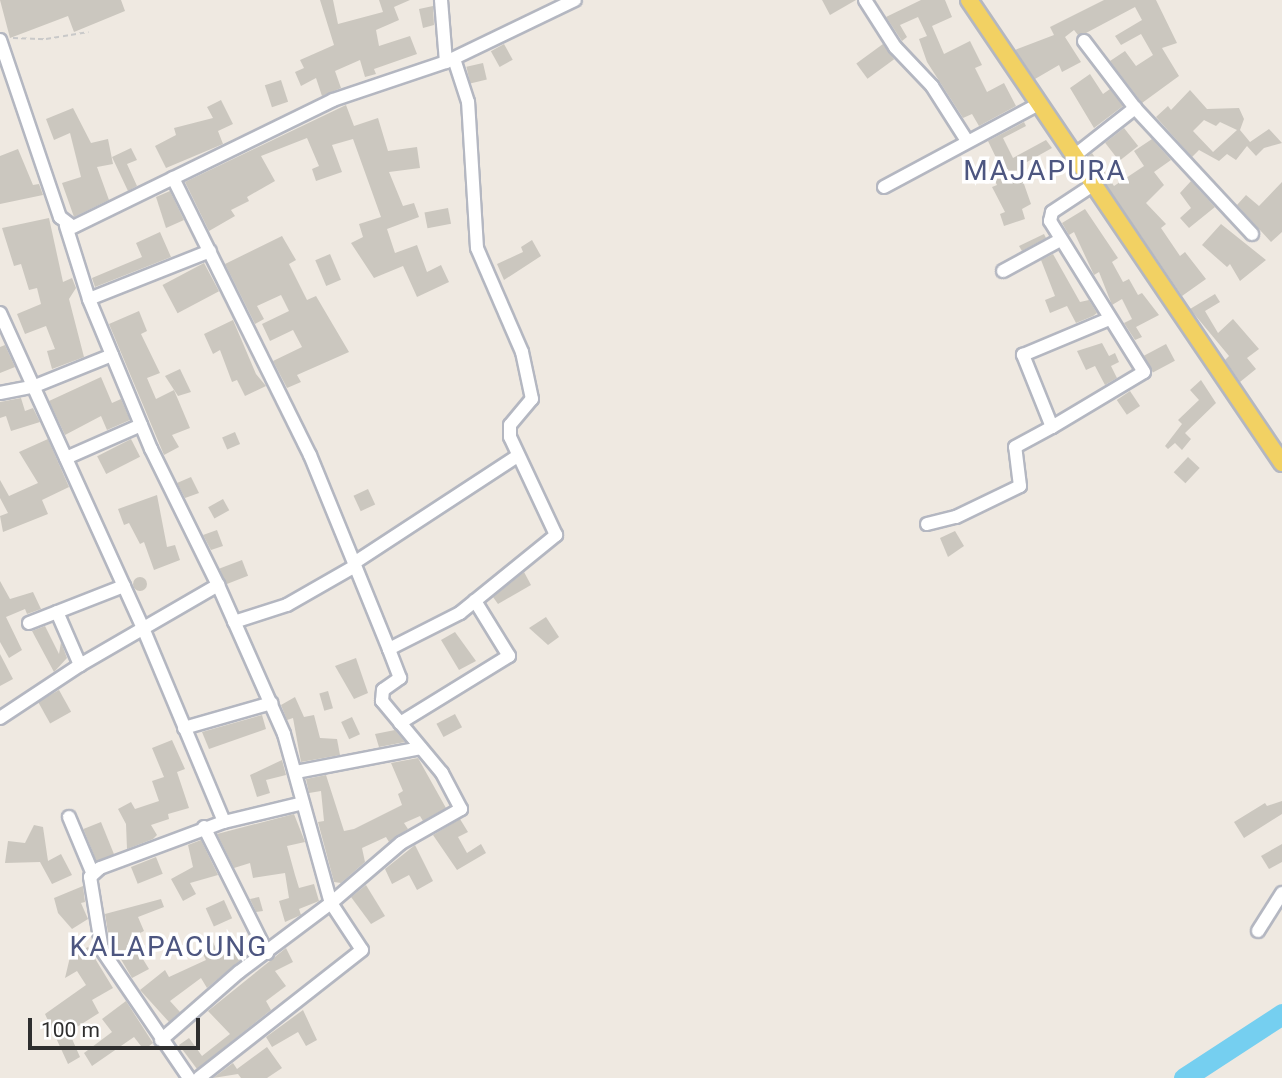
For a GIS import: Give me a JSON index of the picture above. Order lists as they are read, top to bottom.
{
  "districts": ["MAJAPURA", "KALAPACUNG"],
  "scale_bar": "100 m"
}
